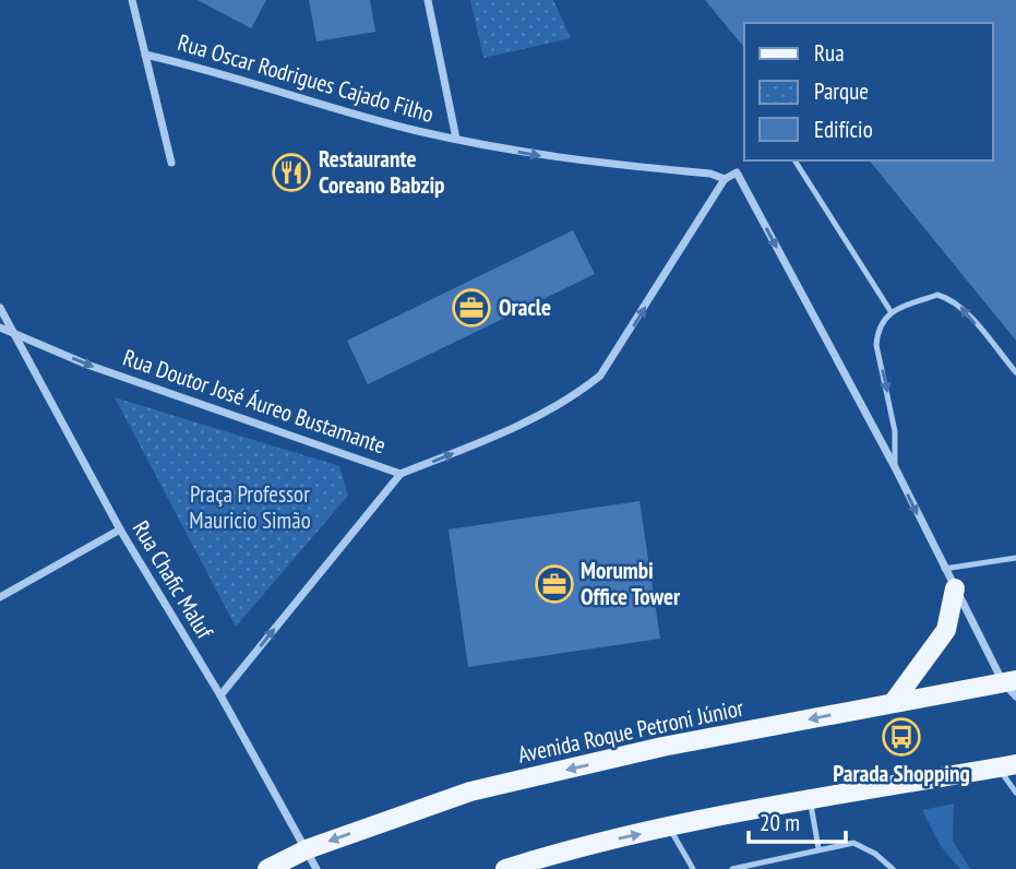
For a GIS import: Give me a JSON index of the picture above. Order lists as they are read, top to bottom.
{
  "streets": {
    "main road": ["Avenida Roque Petroni Júnior"],
    "street": ["Rua Oscar Rodrigues Cajado Filho", "Rua Doutor José Áureo Bustamante", "Rua Chafic Maluf"]
  },
  "crossings": [
    ["Rua Oscar Rodrigues Cajado Filho", "Rua Doutor José Áureo Bustamante"],
    ["Rua Doutor José Áureo Bustamante", "Rua Chafic Maluf"],
    ["Rua Chafic Maluf", "Avenida Roque Petroni Júnior"]
  ],
  "one_way": ["Rua Oscar Rodrigues Cajado Filho"],
  "parks": ["Praça Professor Mauricio Simão"],
  "places": {
    "restaurant": ["Restaurante Coreano Babzip"],
    "office": ["Oracle", "Morumbi Office Tower"],
    "bus stop": ["Parada Shopping"]
  },
  "legend": ["Rua", "Parque", "Edifício"],
  "scale_bar": "20 m"
}
